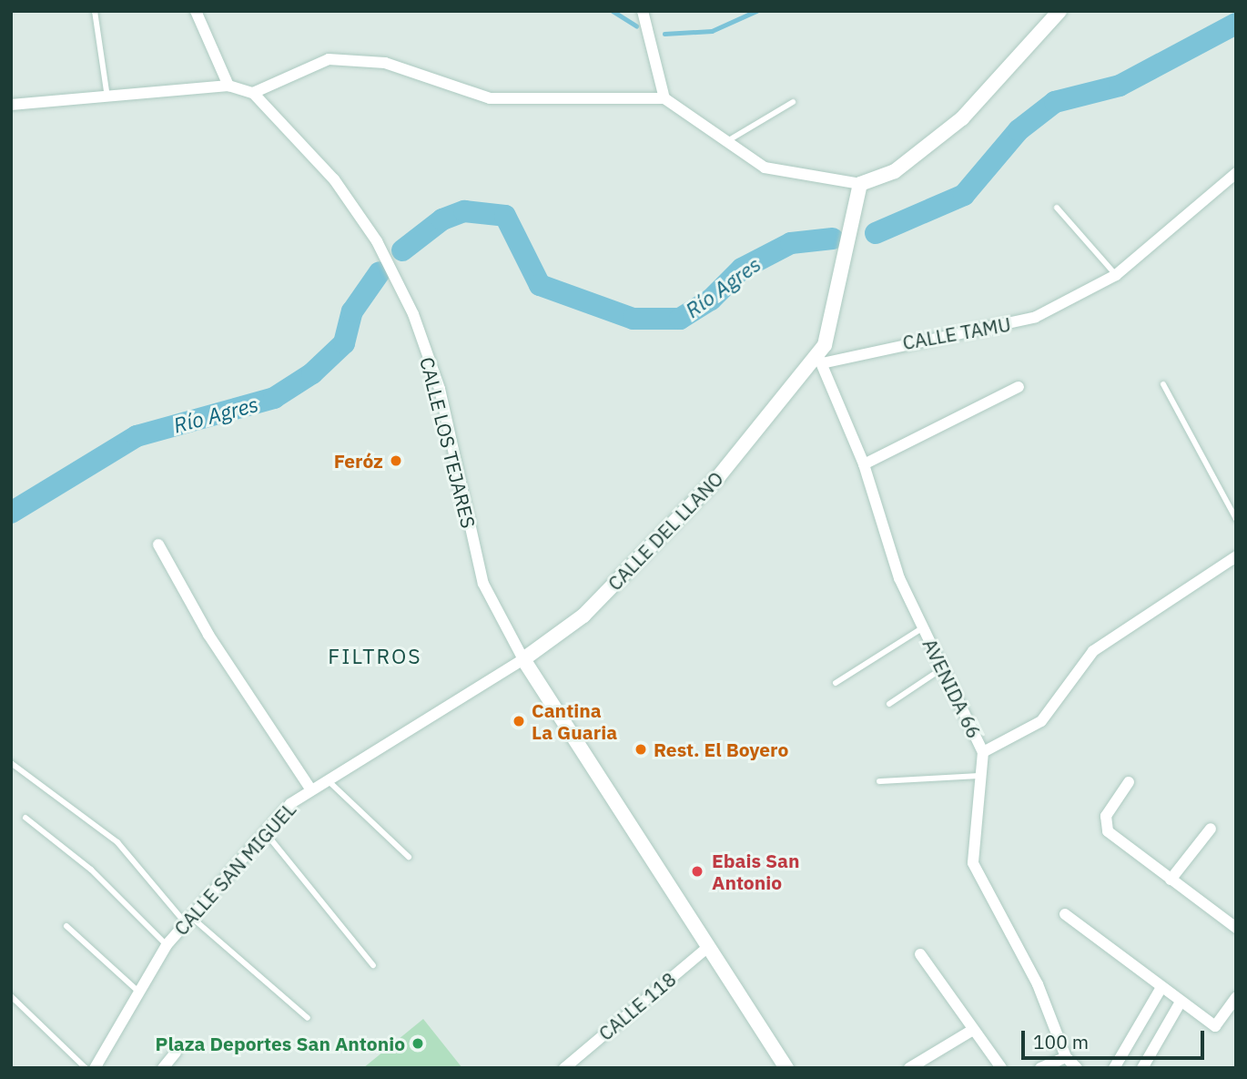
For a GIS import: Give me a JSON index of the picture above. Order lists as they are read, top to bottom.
{
  "streets": {
    "main road": ["CALLE DEL LLANO"],
    "street": [
      "CALLE TAMU",
      "CALLE LOS TEJARES",
      "AVENIDA 66",
      "CALLE SAN MIGUEL",
      "CALLE 118"
    ]
  },
  "crossings": [
    ["CALLE TAMU", "CALLE DEL LLANO"],
    ["CALLE TAMU", "AVENIDA 66"],
    ["CALLE LOS TEJARES", "CALLE DEL LLANO"],
    ["CALLE LOS TEJARES", "CALLE SAN MIGUEL"],
    ["CALLE DEL LLANO", "AVENIDA 66"],
    ["CALLE DEL LLANO", "CALLE SAN MIGUEL"]
  ],
  "districts": ["FILTROS"],
  "water": ["Río Agres"],
  "places": [
    "Feróz",
    "Cantina La Guaria",
    "Rest. El Boyero",
    "Ebais San Antonio",
    "Plaza Deportes San Antonio"
  ],
  "scale_bar": "100 m"
}
